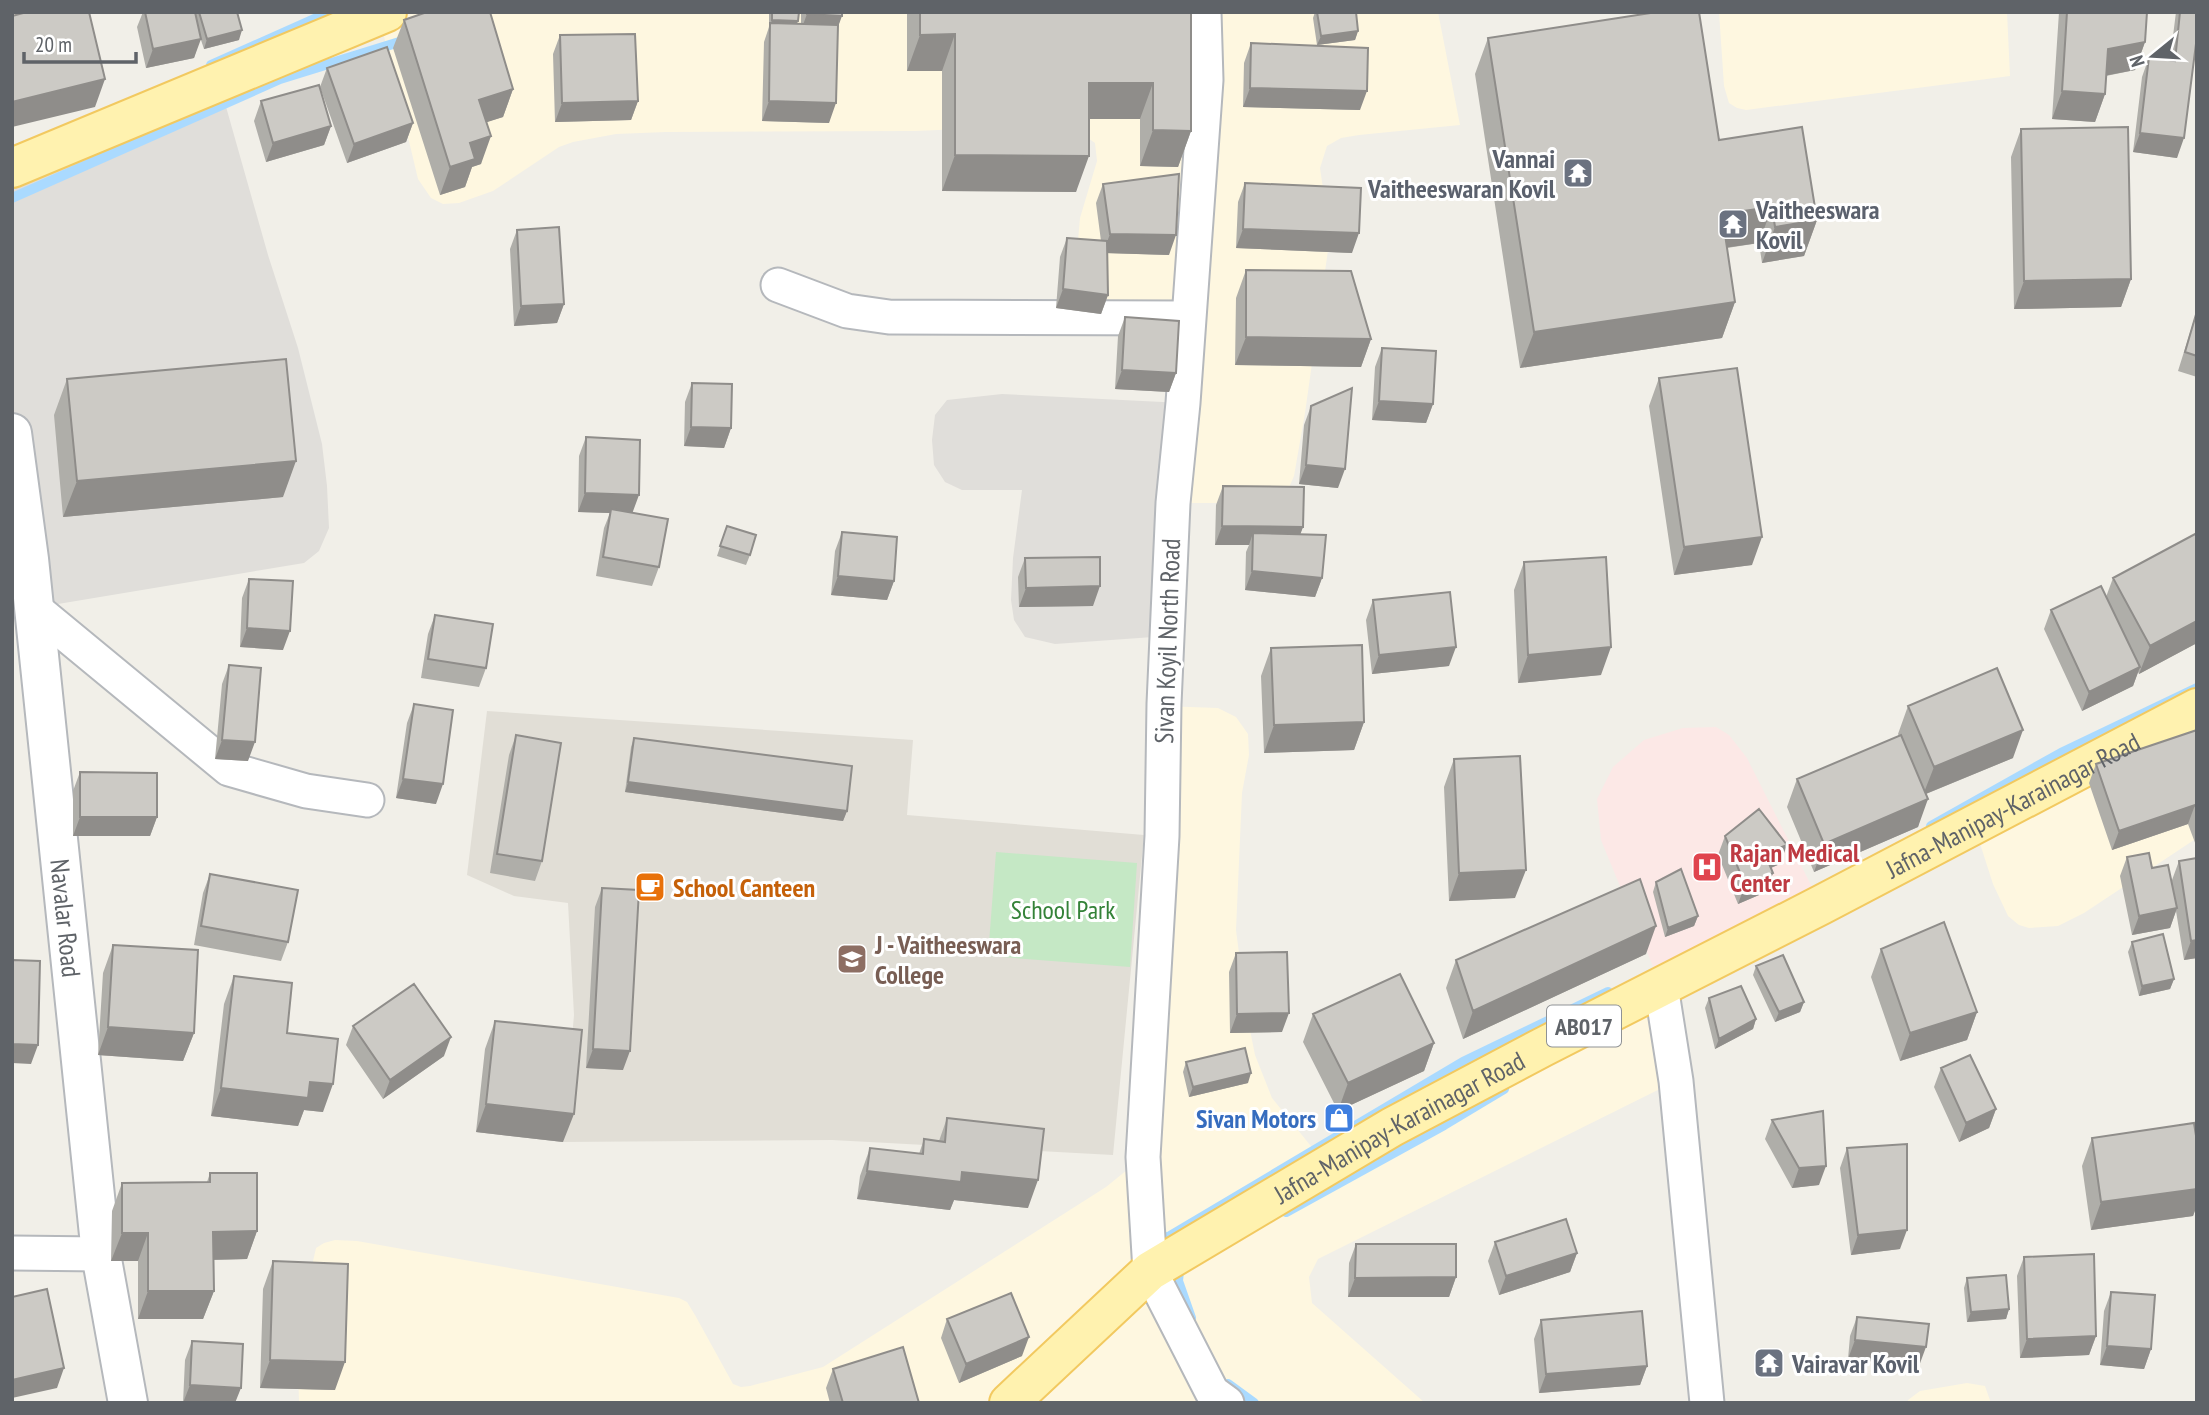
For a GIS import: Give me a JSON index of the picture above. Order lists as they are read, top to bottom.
{
  "streets": {
    "main road": ["Jafna-Manipay-Karainagar Road", "AB017"],
    "street": ["Sivan Koyil North Road", "Navalar Road"]
  },
  "crossings": [
    ["Sivan Koyil North Road", "Jafna-Manipay-Karainagar Road"]
  ],
  "parks": ["School Park"],
  "places": {
    "temple": ["Vannai Vaitheeswaran Kovil", "Vaitheeswara Kovil", "Vairavar Kovil"],
    "hospital": ["Rajan Medical Center"],
    "cafe": ["School Canteen"],
    "school or university": ["J - Vaitheeswara College"],
    "shop": ["Sivan Motors"]
  },
  "scale_bar": "20 m",
  "north": "left"
}
